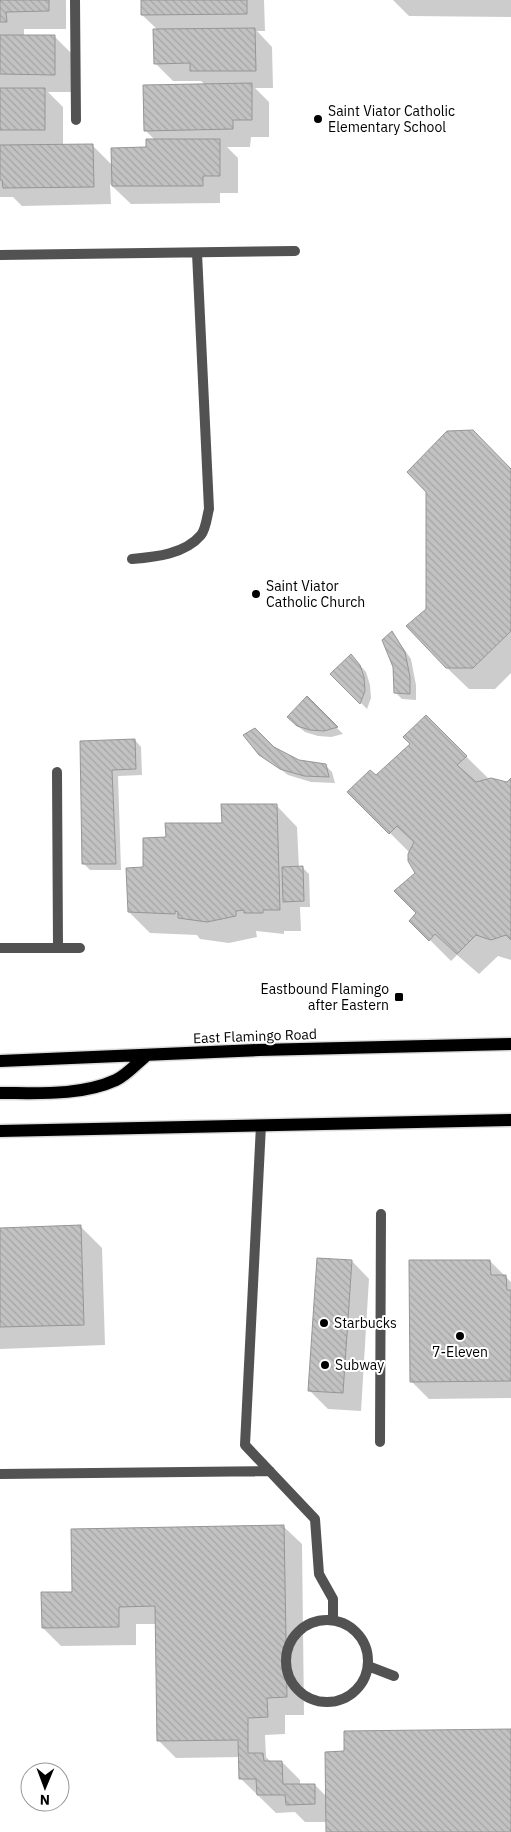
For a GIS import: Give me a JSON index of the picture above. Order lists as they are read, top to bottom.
{
  "streets": {
    "main road": ["East Flamingo Road"]
  },
  "places": {
    "other": [
      "Saint Viator Catholic Elementary School",
      "Saint Viator Catholic Church",
      "Starbucks",
      "7-Eleven",
      "Subway"
    ],
    "transit": ["Eastbound Flamingo after Eastern"]
  },
  "north": "bottom"
}
